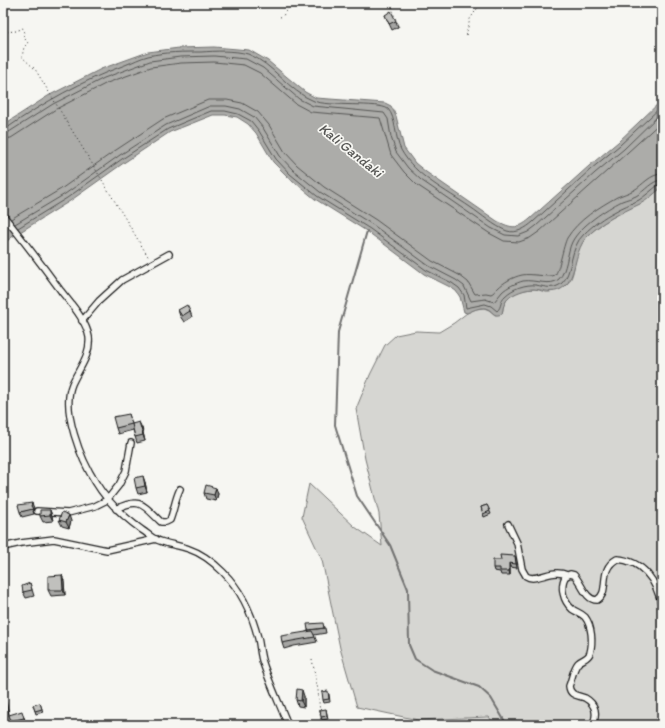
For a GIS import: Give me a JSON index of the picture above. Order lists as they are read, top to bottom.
{
  "water": ["Kali Gandaki"]
}
